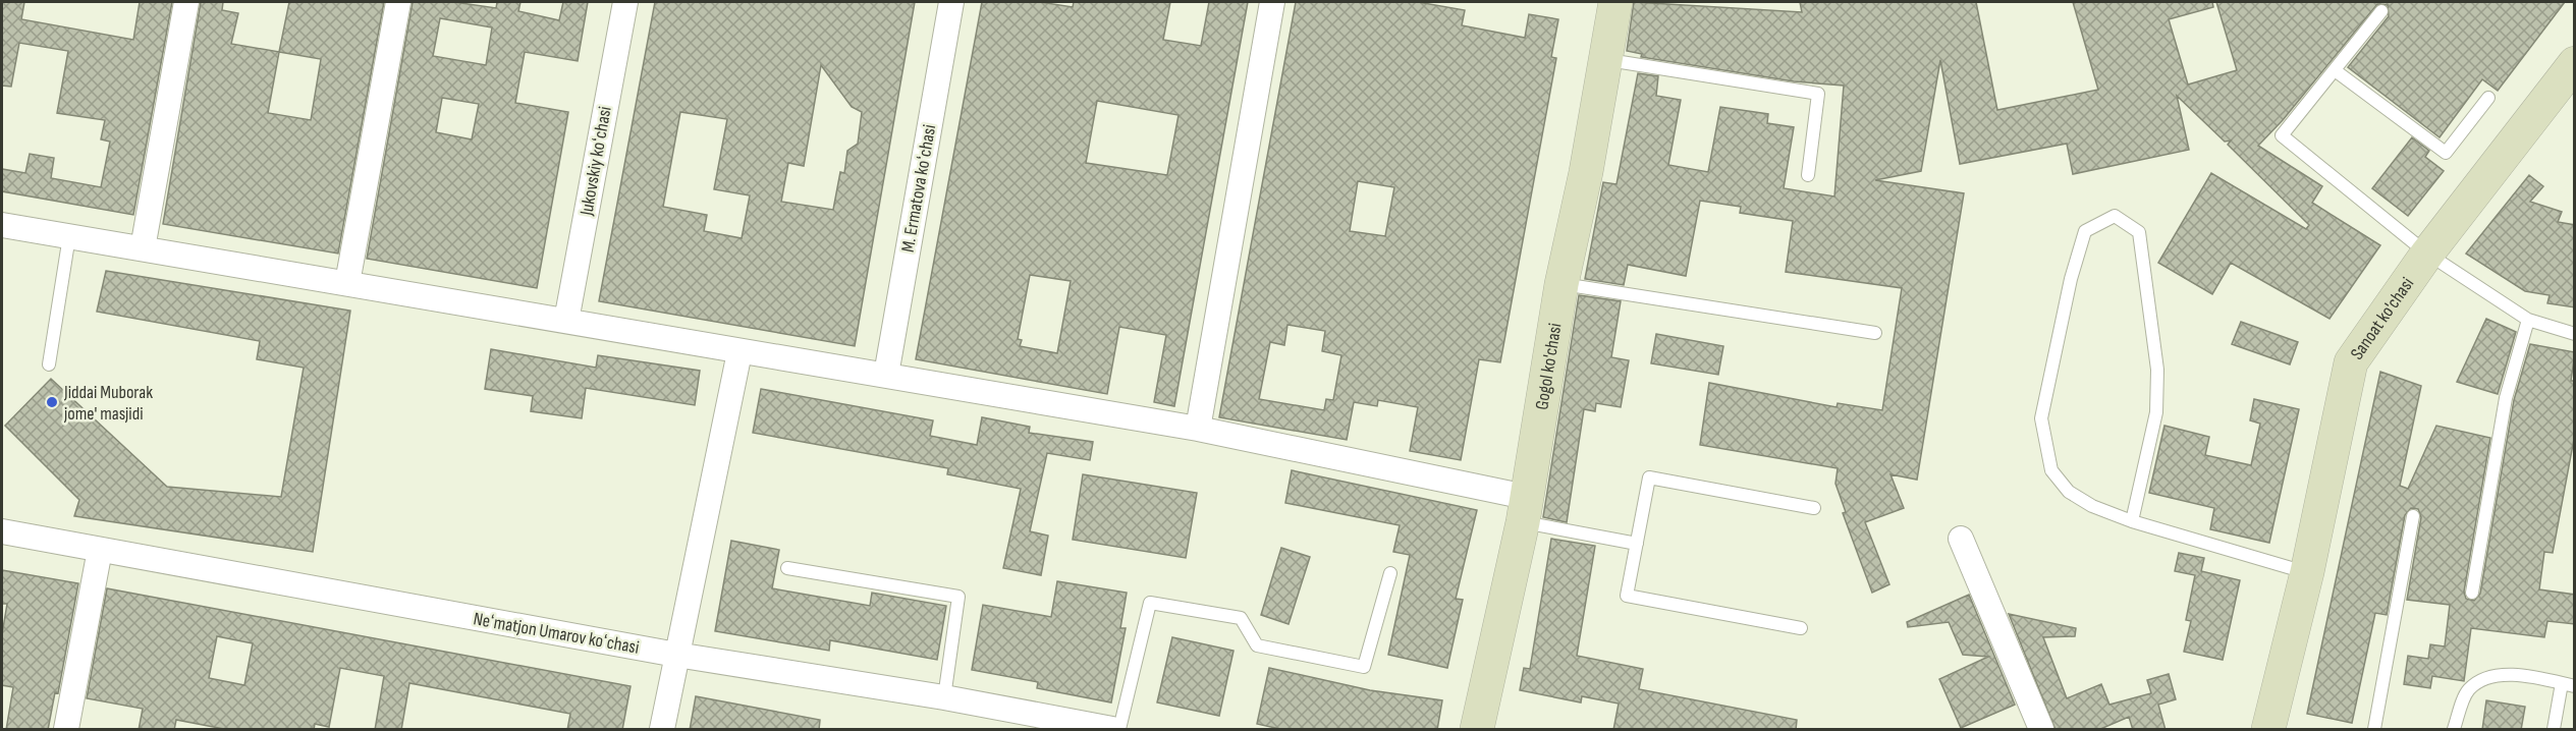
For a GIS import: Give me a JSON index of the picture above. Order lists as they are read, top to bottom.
{
  "streets": {
    "main road": ["Sanoat ko'chasi", "Gogol ko'chasi"],
    "street": ["Jukovskiy koʻchasi", "M. Ermatova koʻchasi", "Neʻmatjon Umarov koʻchasi"]
  },
  "places": ["Jiddai Muborak jome' masjidi"]
}
